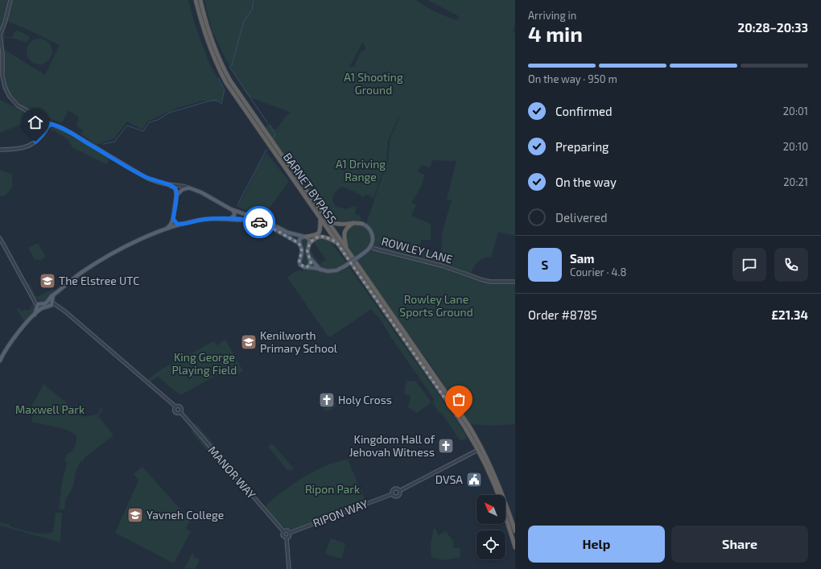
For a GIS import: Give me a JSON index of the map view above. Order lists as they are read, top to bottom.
{
  "streets": {
    "highway": ["BARNET BYPASS"],
    "main road": ["ROWLEY LANE"],
    "street": ["MANOR WAY", "RIPON WAY"]
  },
  "crossings": [
    ["BARNET BYPASS", "RIPON WAY"],
    ["MANOR WAY", "RIPON WAY"]
  ],
  "parks": [
    "A1 Shooting Ground",
    "A1 Driving Range",
    "Rowley Lane Sports Ground",
    "King George Playing Field",
    "Maxwell Park",
    "Ripon Park"
  ],
  "places": {
    "school or university": ["The Elstree UTC", "Kenilworth Primary School", "Yavneh College"],
    "church": ["Holy Cross", "Kingdom Hall of Jehovah Witness"],
    "public building": ["DVSA"]
  },
  "north": "top left",
  "page": {
    "heading": ["4 min", "Arriving in", "20:28–20:33"],
    "panel": [
      "Sam",
      "Courier · 4.8",
      "Order #8785",
      "£21.34"
    ],
    "bar": "On the way · 950 m",
    "list": [
      ["Confirmed", "20:01"],
      ["Preparing", "20:10"],
      ["On the way", "20:21"],
      "Delivered"
    ],
    "round": "S",
    "buttons": ["Help", "Share"]
  }
}
